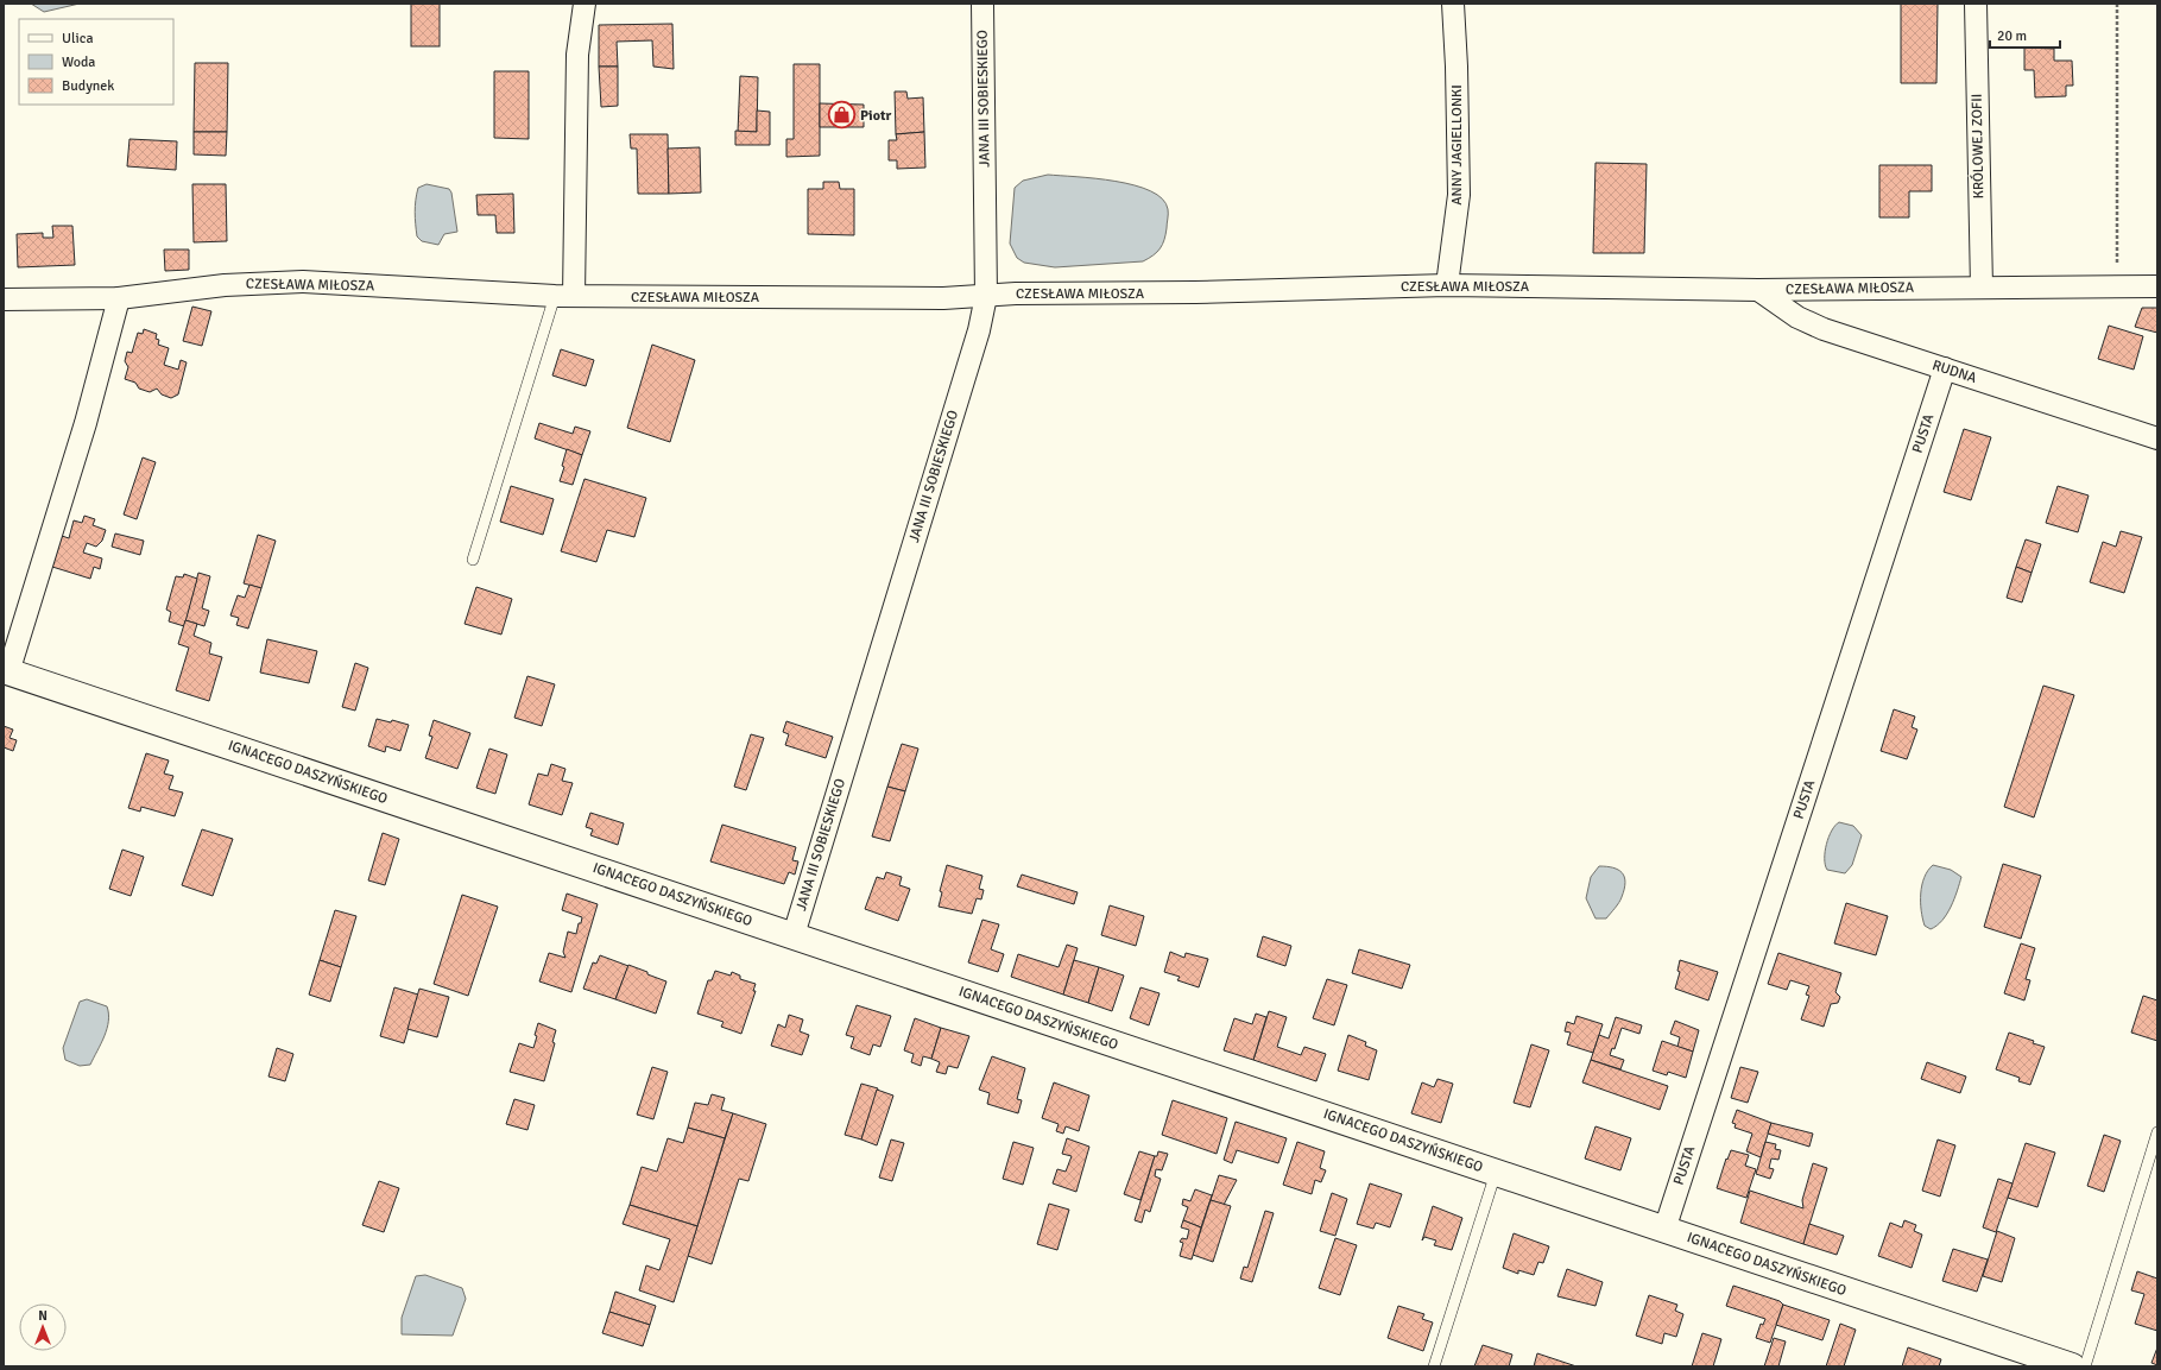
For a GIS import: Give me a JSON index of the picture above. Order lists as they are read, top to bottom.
{
  "streets": {
    "street": [
      "JANA III SOBIESKIEGO",
      "ANNY JAGIELLONKI",
      "KRÓLOWEJ ZOFII",
      "CZESŁAWA MIŁOSZA",
      "RUDNA",
      "PUSTA",
      "IGNACEGO DASZYŃSKIEGO"
    ]
  },
  "crossings": [
    ["JANA III SOBIESKIEGO", "CZESŁAWA MIŁOSZA"],
    ["JANA III SOBIESKIEGO", "IGNACEGO DASZYŃSKIEGO"],
    ["ANNY JAGIELLONKI", "CZESŁAWA MIŁOSZA"],
    ["KRÓLOWEJ ZOFII", "CZESŁAWA MIŁOSZA"],
    ["CZESŁAWA MIŁOSZA", "RUDNA"],
    ["RUDNA", "PUSTA"],
    ["PUSTA", "IGNACEGO DASZYŃSKIEGO"]
  ],
  "places": {
    "shop": ["Piotr"]
  },
  "legend": ["Ulica", "Woda", "Budynek"],
  "scale_bar": "20 m",
  "north": "top"
}
